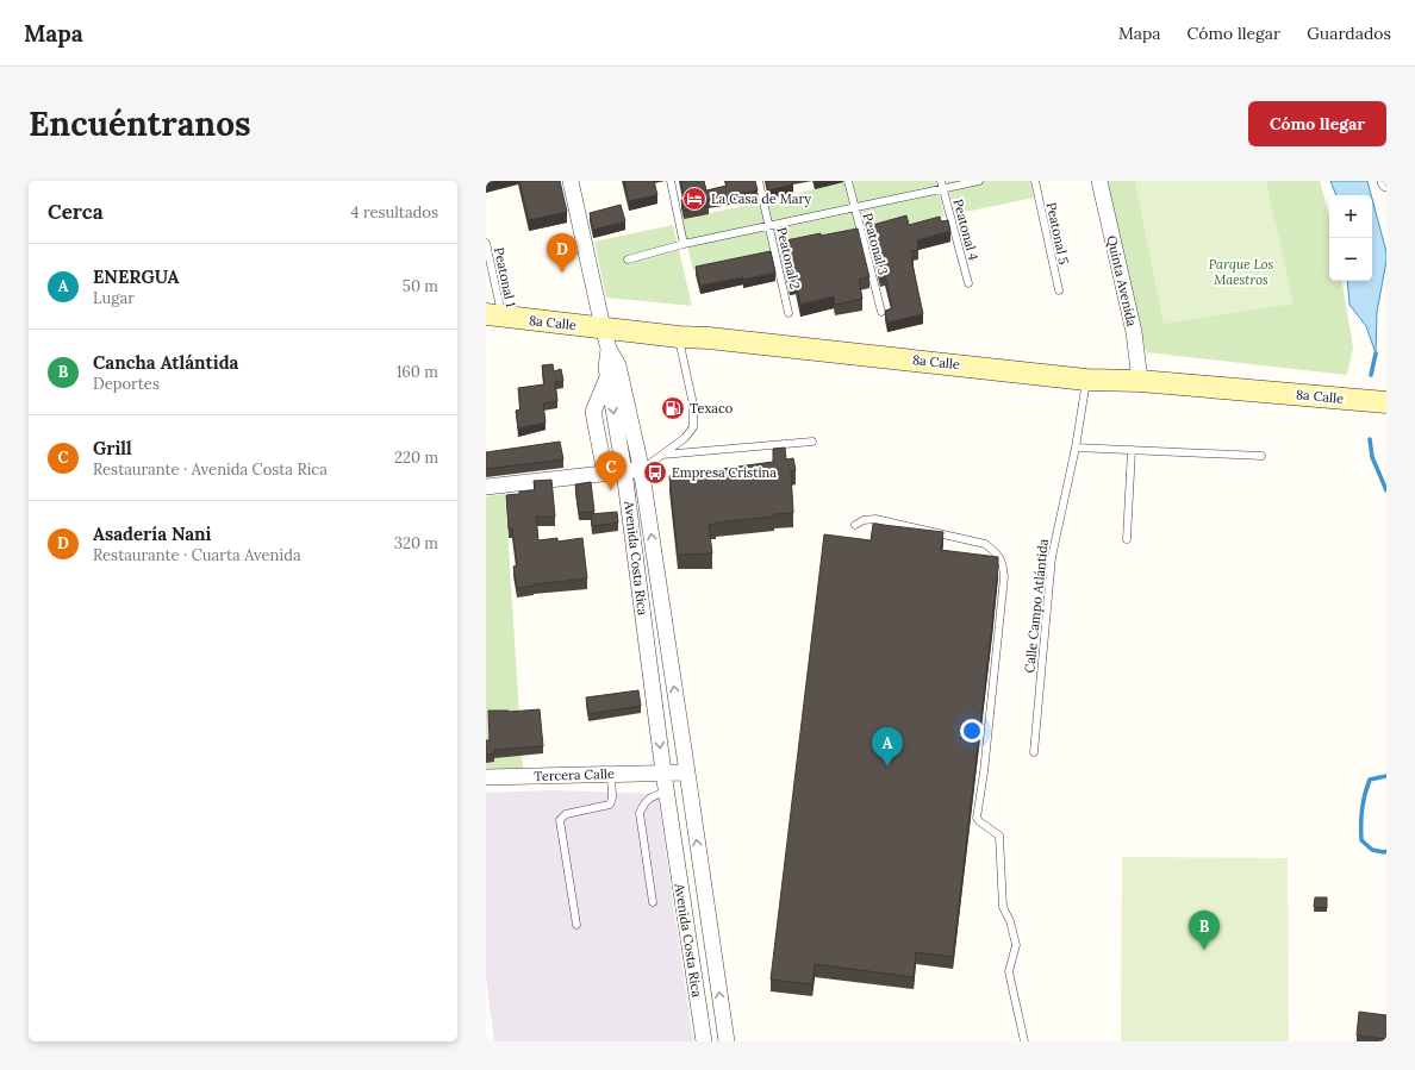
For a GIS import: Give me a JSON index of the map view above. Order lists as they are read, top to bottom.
{
  "streets": {
    "street": [
      "Quinta Avenida",
      "8a Calle",
      "Avenida Costa Rica",
      "Tercera Calle"
    ],
    "lane": [
      "Peatonal 4",
      "Peatonal 5",
      "Peatonal 3",
      "Peatonal 2",
      "Peatonal 1",
      "Calle Campo Atlántida"
    ]
  },
  "crossings": [
    ["Peatonal 1", "8a Calle"],
    ["Quinta Avenida", "8a Calle"],
    ["8a Calle", "Calle Campo Atlántida"],
    ["Avenida Costa Rica", "Tercera Calle"]
  ],
  "parks": ["Parque Los Maestros"],
  "places": {
    "hotel": ["La Casa de Mary"],
    "fuel station": ["Texaco"],
    "bus stop": ["Empresa Cristina"]
  },
  "page": {
    "header": "Mapa",
    "nav": ["Mapa", "Cómo llegar", "Guardados"],
    "buttons": "Cómo llegar",
    "title": "Encuéntranos",
    "heading": ["Cerca", "4 resultados"],
    "map_buttons": ["+", "−"],
    "pins": [
      "D",
      "C",
      "A",
      "B"
    ],
    "list": [
      {
        "mark": "A",
        "name": "ENERGUA",
        "note": "Lugar",
        "value": "50 m"
      },
      {
        "mark": "B",
        "name": "Cancha Atlántida",
        "note": "Deportes",
        "value": "160 m"
      },
      {
        "mark": "C",
        "name": "Grill",
        "note": "Restaurante · Avenida Costa Rica",
        "value": "220 m"
      },
      {
        "mark": "D",
        "name": "Asadería Nani",
        "note": "Restaurante · Cuarta Avenida",
        "value": "320 m"
      }
    ]
  }
}
